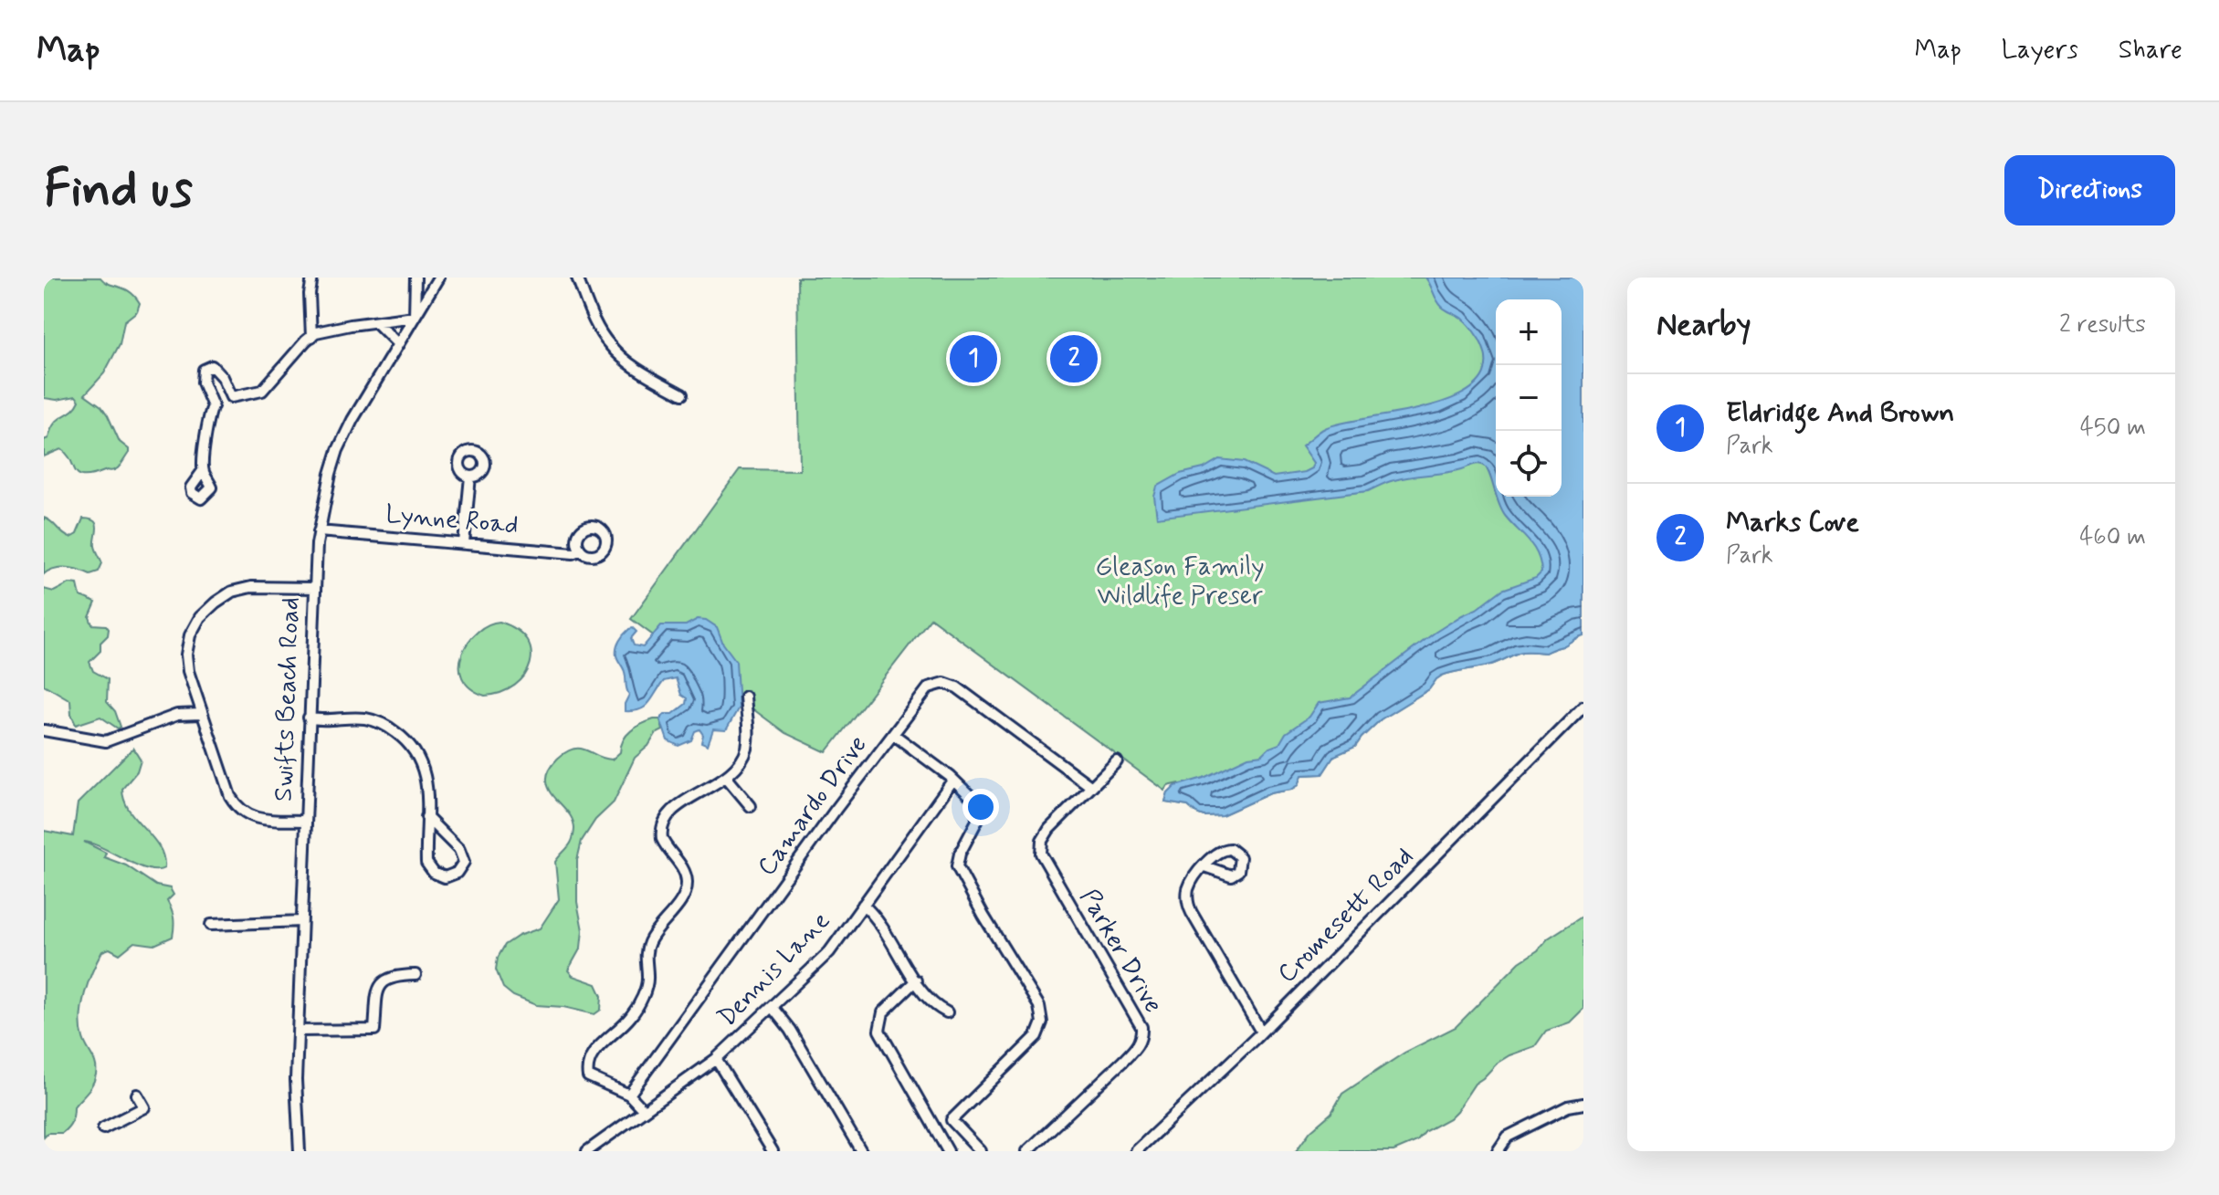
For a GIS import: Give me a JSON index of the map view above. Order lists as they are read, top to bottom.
{
  "streets": {
    "street": [
      "Lynne Road",
      "Swifts Beach Road",
      "Camardo Drive",
      "Cromesett Road",
      "Parker Drive",
      "Dennis Lane"
    ]
  },
  "crossings": [
    ["Lynne Road", "Swifts Beach Road"],
    ["Camardo Drive", "Parker Drive"]
  ],
  "parks": ["Gleason Family Wildlife Preser"],
  "page": {
    "header": "Map",
    "nav": ["Map", "Layers", "Share"],
    "buttons": "Directions",
    "title": "Find us",
    "heading": ["Nearby", "2 results"],
    "map_buttons": ["+", "−"],
    "pins": ["1", "2"],
    "list": [
      {
        "mark": "1",
        "name": "Eldridge And Brown",
        "note": "Park",
        "value": "450 m"
      },
      {
        "mark": "2",
        "name": "Marks Cove",
        "note": "Park",
        "value": "460 m"
      }
    ]
  }
}
